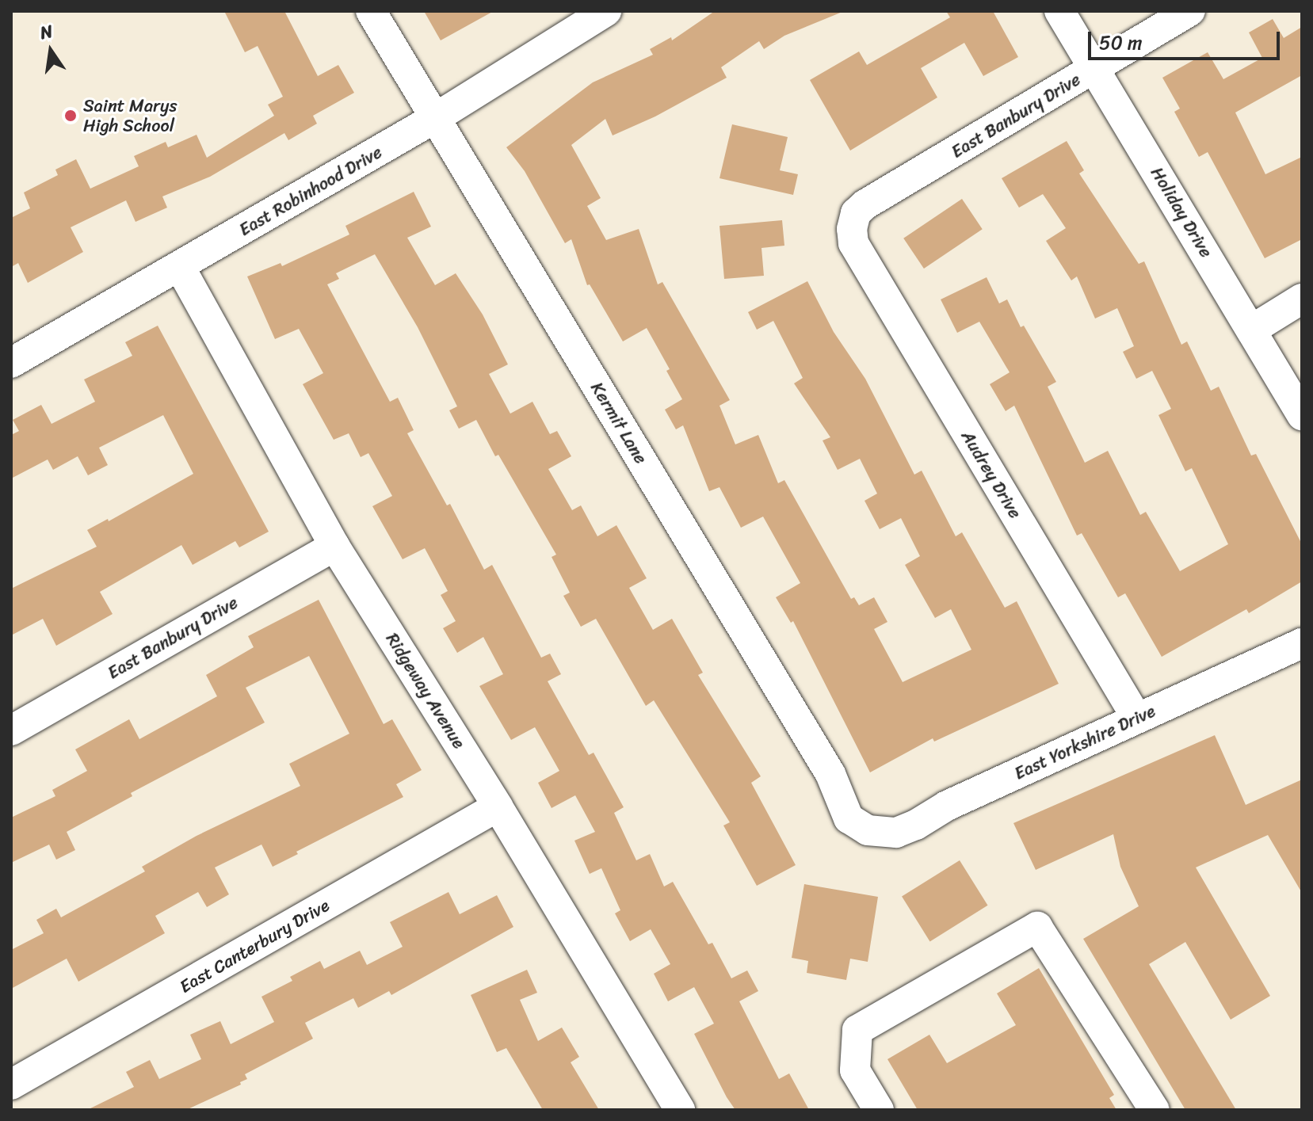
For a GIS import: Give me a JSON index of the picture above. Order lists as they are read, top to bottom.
{
  "streets": {
    "street": [
      "East Banbury Drive",
      "East Robinhood Drive",
      "Holiday Drive",
      "Kermit Lane",
      "Audrey Drive",
      "Ridgeway Avenue",
      "East Yorkshire Drive",
      "East Canterbury Drive"
    ]
  },
  "crossings": [
    ["East Banbury Drive", "Holiday Drive"],
    ["East Banbury Drive", "Audrey Drive"],
    ["East Banbury Drive", "Ridgeway Avenue"],
    ["East Robinhood Drive", "Kermit Lane"],
    ["East Robinhood Drive", "Ridgeway Avenue"],
    ["Kermit Lane", "East Yorkshire Drive"],
    ["Audrey Drive", "East Yorkshire Drive"],
    ["Ridgeway Avenue", "East Canterbury Drive"]
  ],
  "places": ["Saint Marys High School"],
  "scale_bar": "50 m",
  "north": "top"
}
